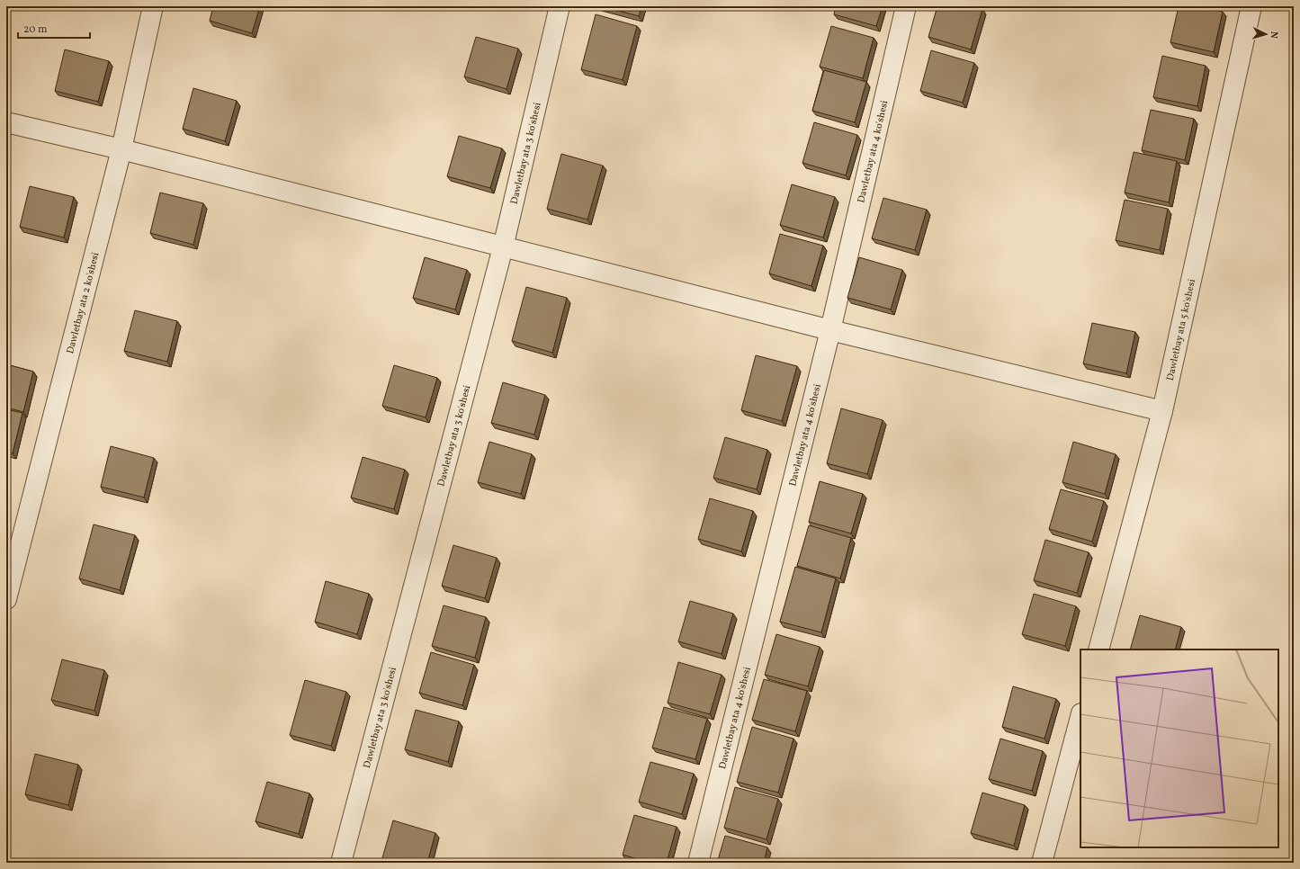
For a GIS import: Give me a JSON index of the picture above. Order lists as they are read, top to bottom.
{
  "streets": {
    "street": [
      "Dawletbay ata 4 ko'shesi",
      "Dawletbay ata 3 ko'shesi",
      "Dawletbay ata 2 ko'shesi",
      "Dawletbay ata 5 ko'shesi"
    ]
  },
  "scale_bar": "20 m",
  "north": "right"
}
